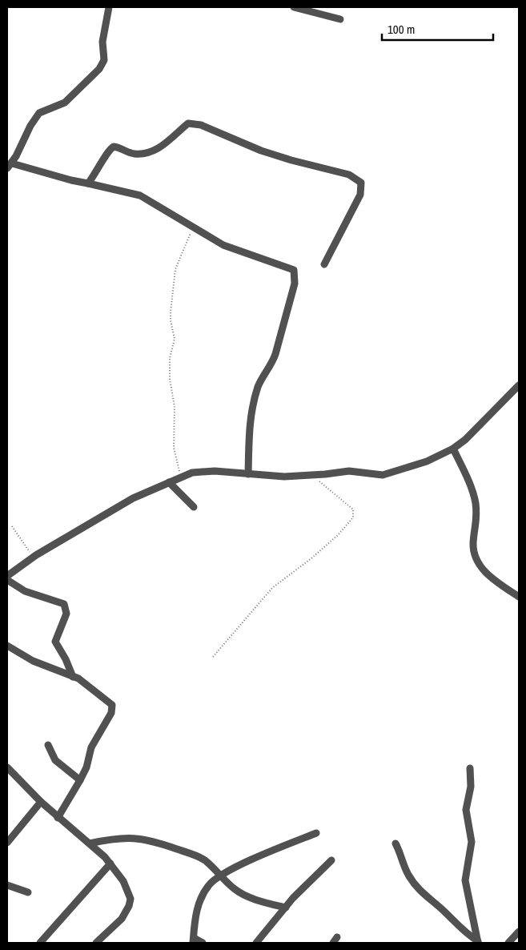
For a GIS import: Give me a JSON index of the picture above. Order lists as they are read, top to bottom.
{
  "scale_bar": "100 m"
}
